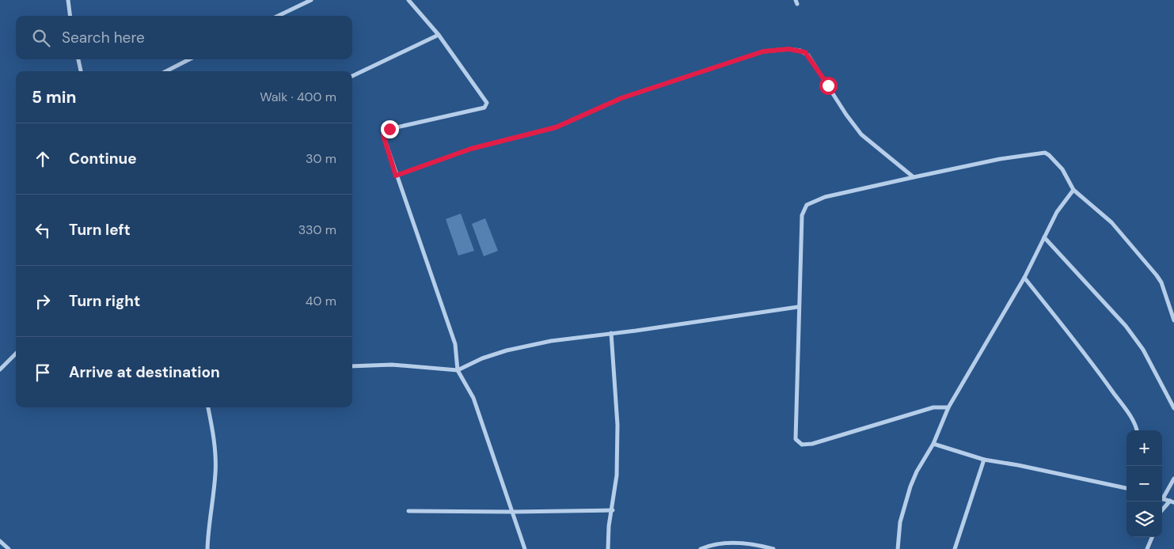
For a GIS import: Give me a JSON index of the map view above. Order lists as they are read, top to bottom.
{
  "page": {
    "search": "Search here",
    "heading": ["5 min", "Walk · 400 m"],
    "list": [
      ["Continue", "30 m"],
      ["Turn left", "330 m"],
      ["Turn right", "40 m"],
      "Arrive at destination"
    ],
    "map_buttons": ["+", "−"]
  }
}
